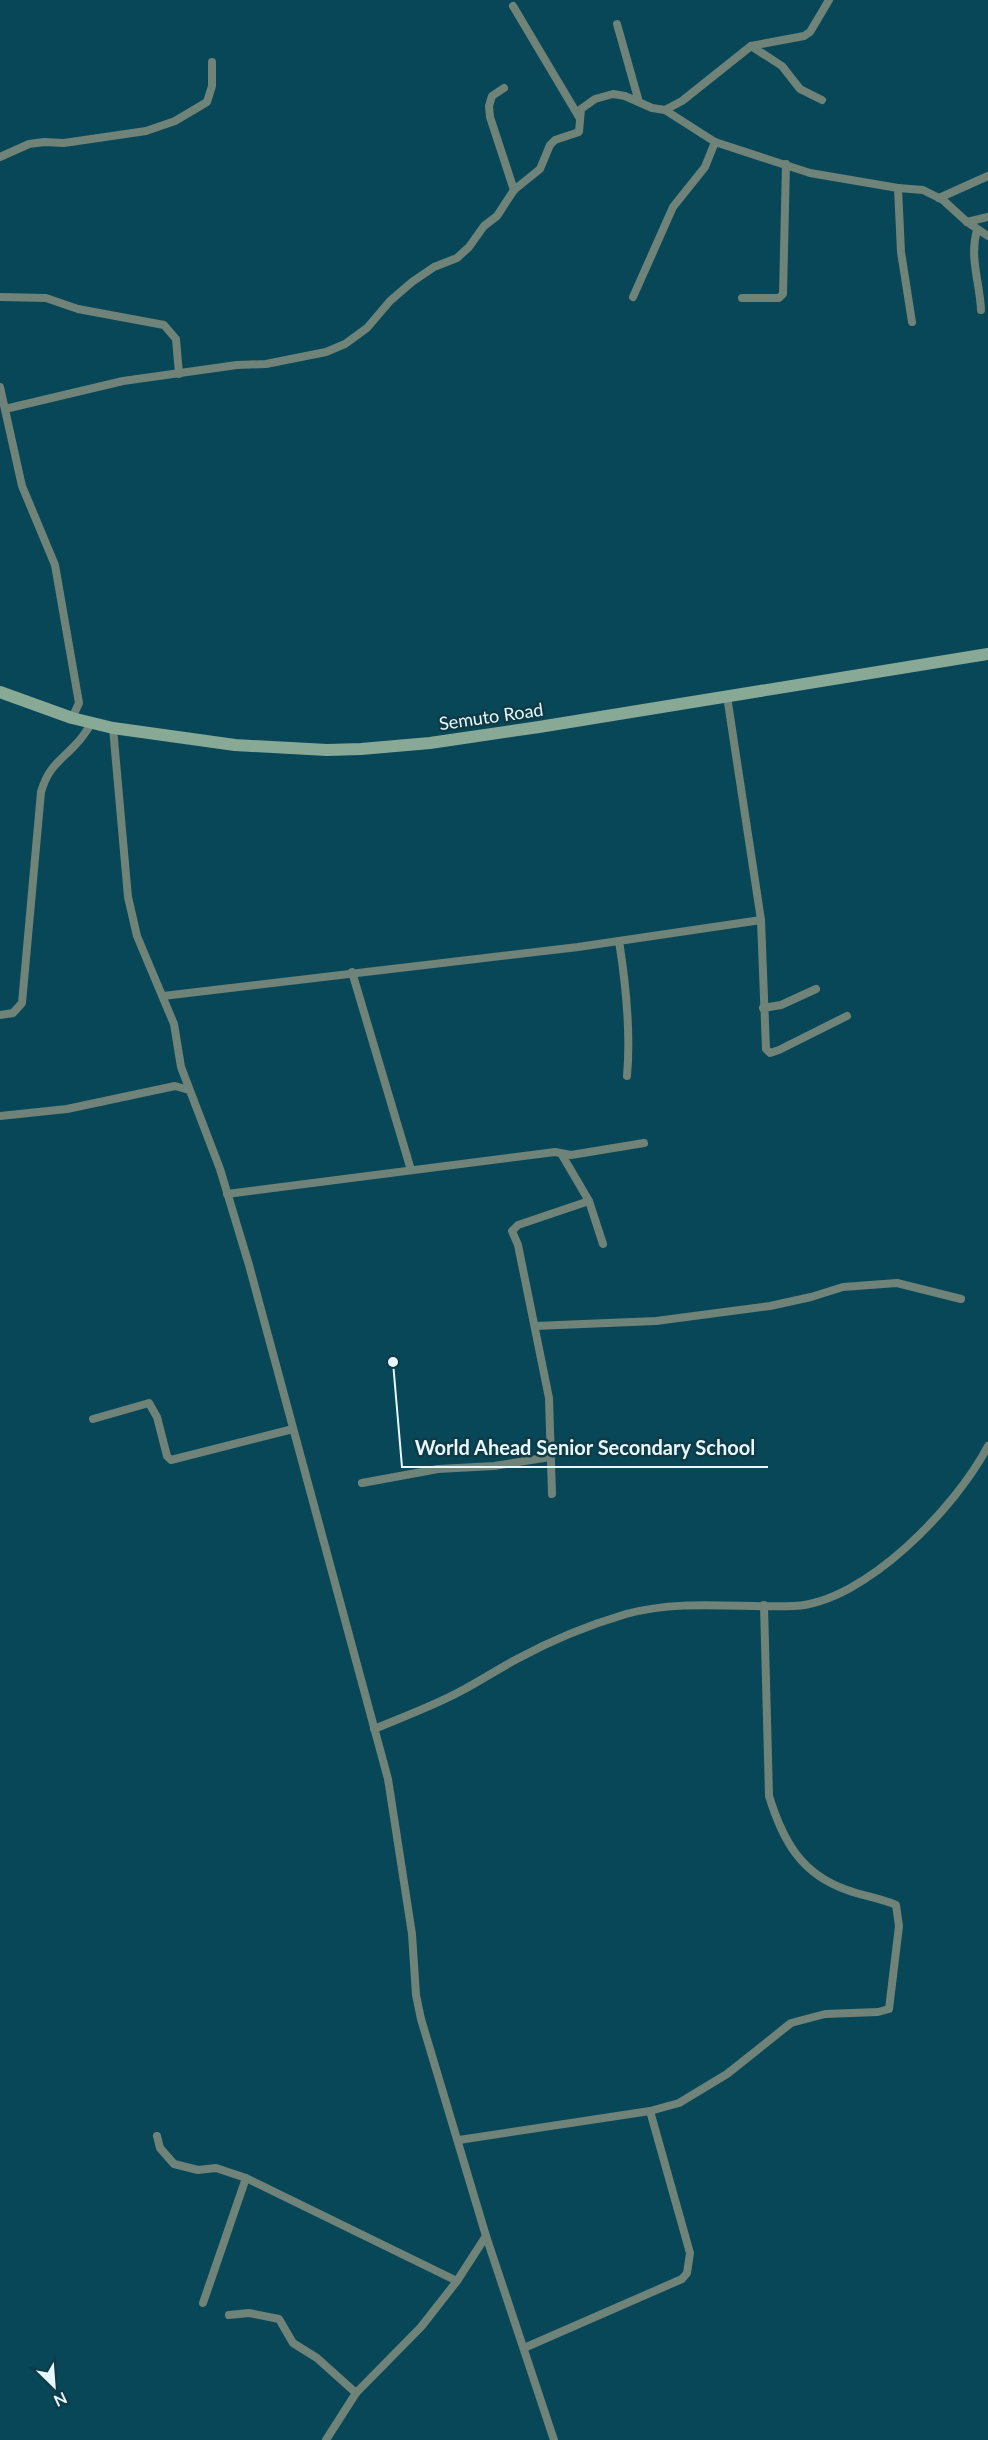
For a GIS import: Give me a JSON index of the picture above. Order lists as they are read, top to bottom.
{
  "streets": {
    "main road": ["Semuto Road"]
  },
  "places": ["World Ahead Senior Secondary School"],
  "north": "bottom right"
}
